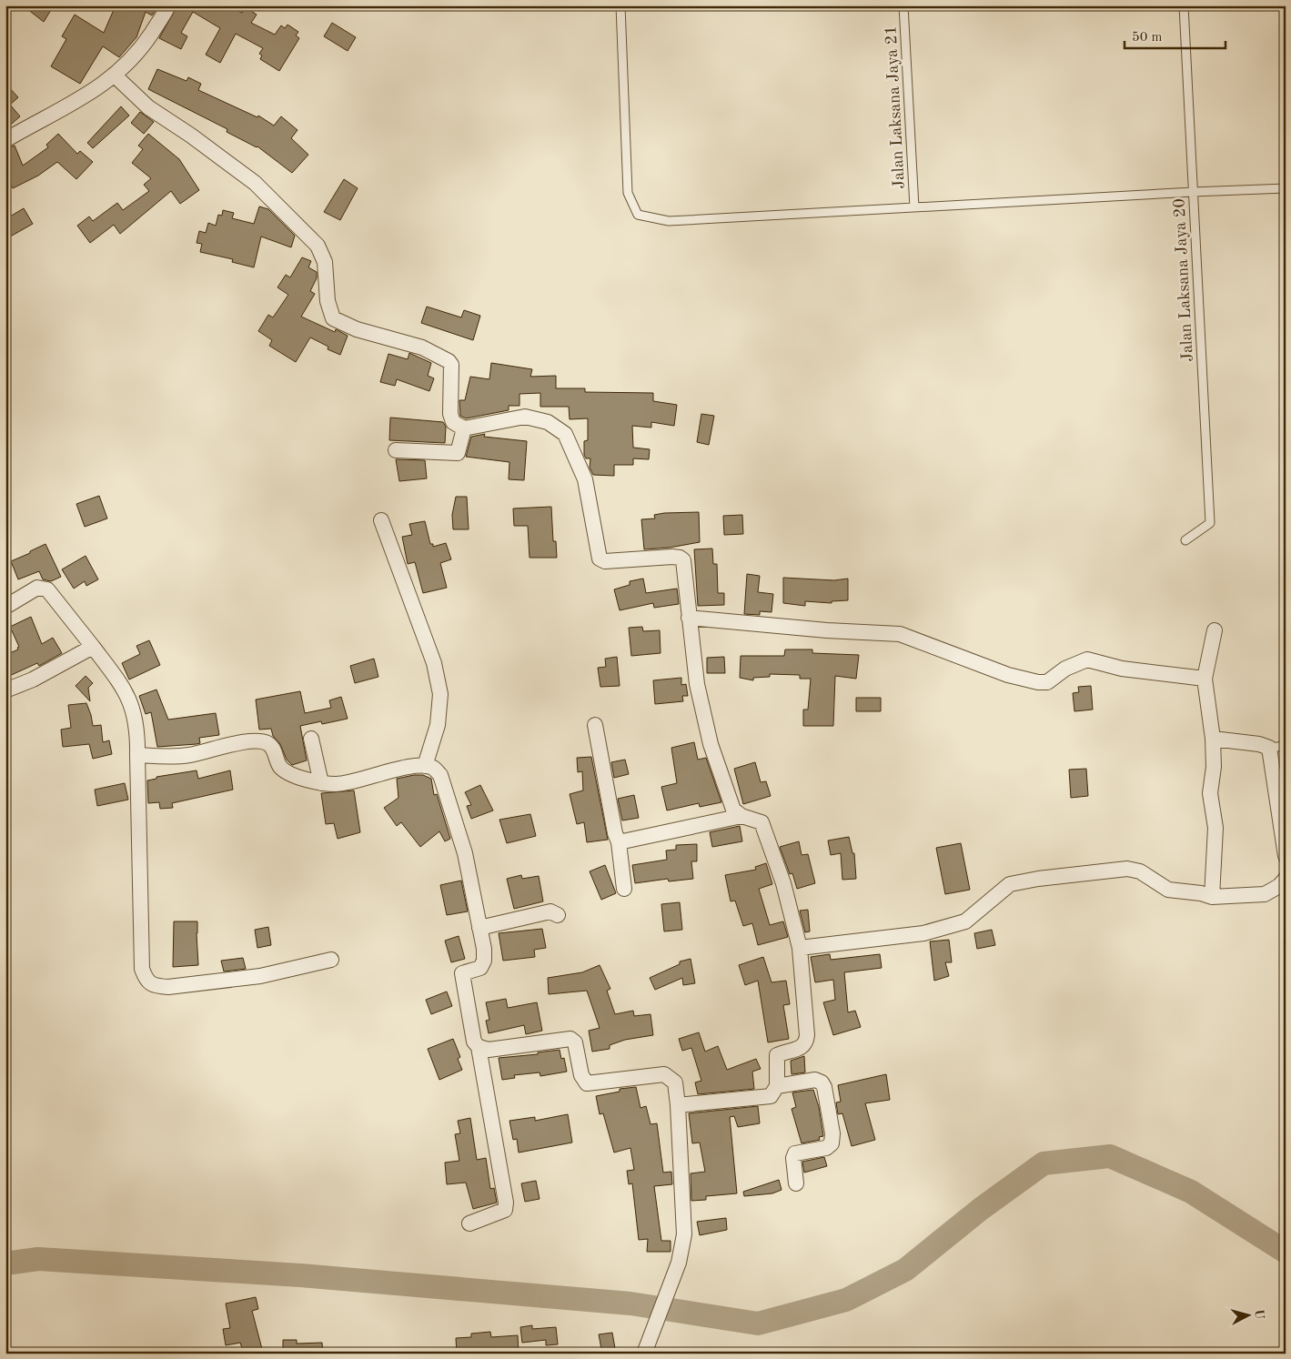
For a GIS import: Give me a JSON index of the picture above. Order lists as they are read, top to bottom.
{
  "streets": {
    "lane": ["Jalan Laksana Jaya 21", "Jalan Laksana Jaya 20"]
  },
  "scale_bar": "50 m",
  "north": "right"
}
